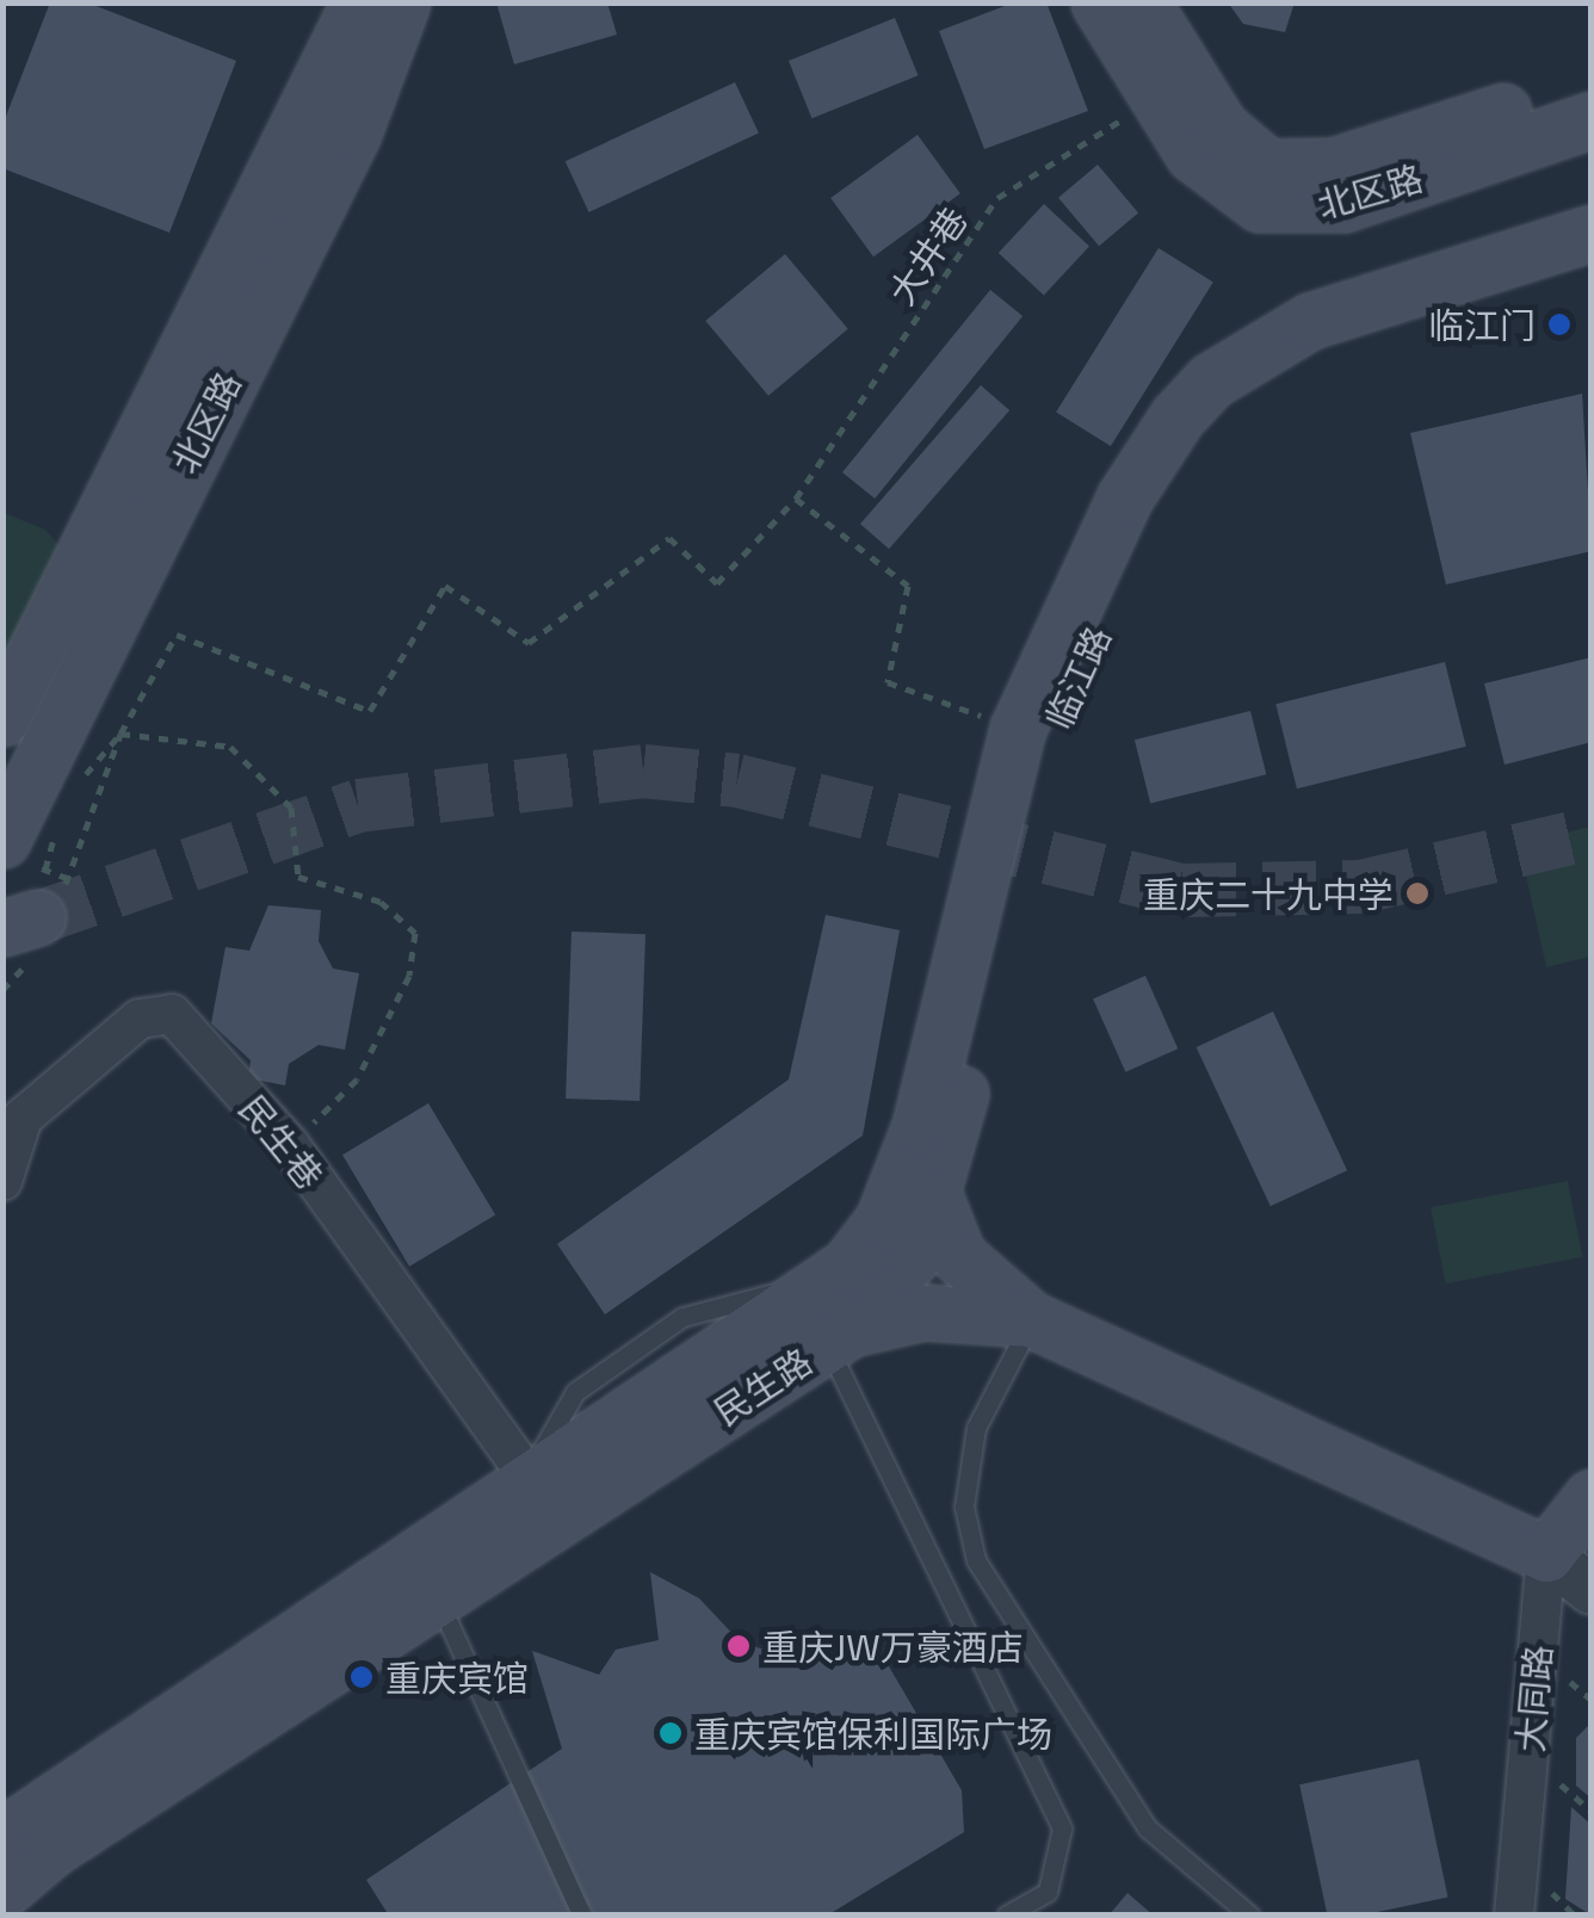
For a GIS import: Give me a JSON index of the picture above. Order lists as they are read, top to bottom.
{
  "streets": {
    "main road": ["北区路", "临江路", "民生路"],
    "street": ["民生巷", "大同路"],
    "path": ["大井巷"]
  },
  "crossings": [
    ["北区路", "大井巷"],
    ["临江路", "民生路"],
    ["民生巷", "民生路"],
    ["民生路", "大同路"]
  ],
  "places": [
    "临江门",
    "重庆二十九中学",
    "重庆JW万豪酒店",
    "重庆宾馆",
    "重庆宾馆保利国际广场"
  ]
}
